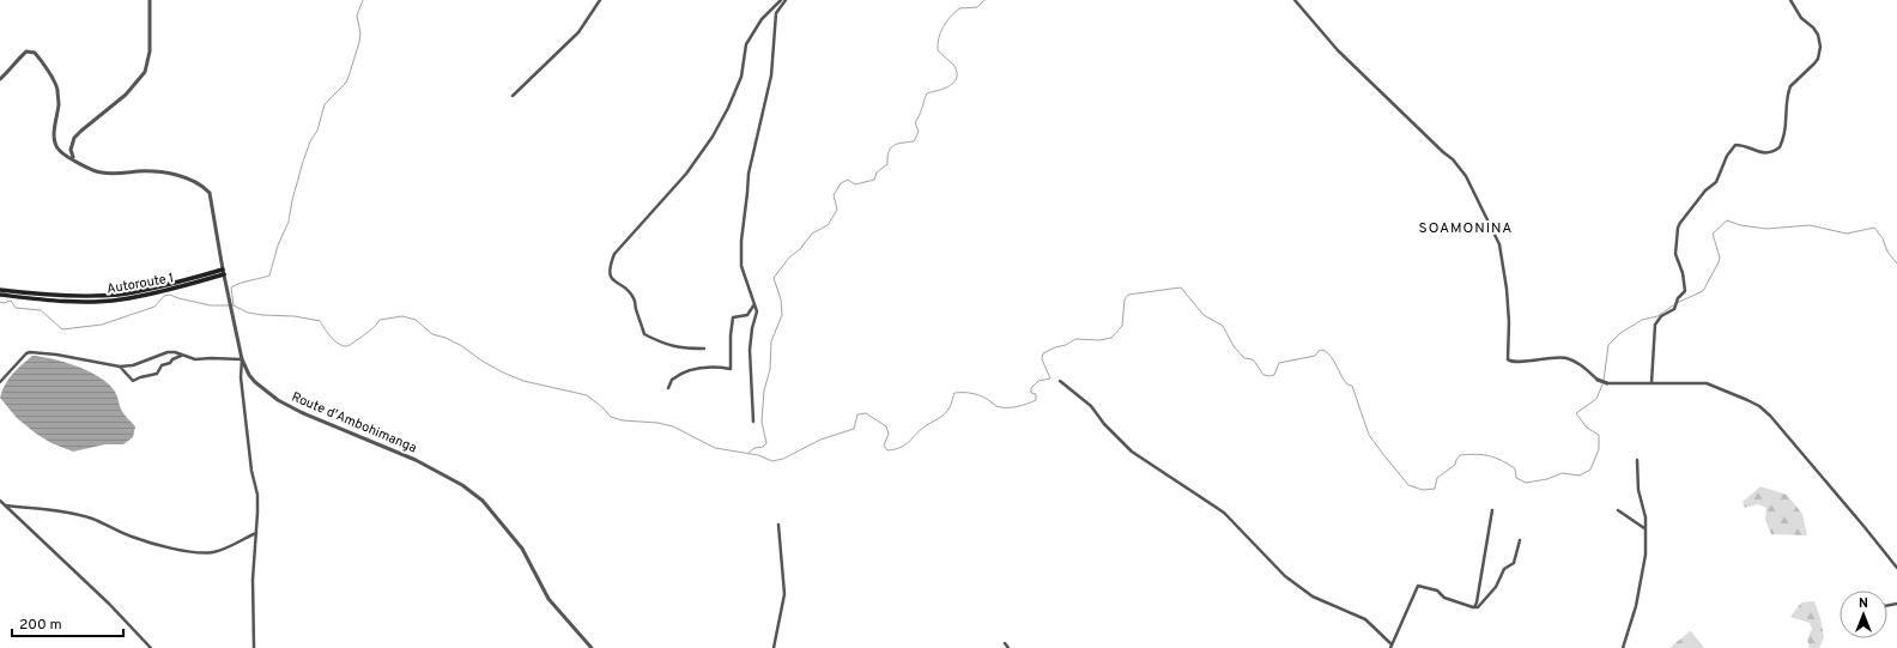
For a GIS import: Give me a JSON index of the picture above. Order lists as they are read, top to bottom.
{
  "streets": {
    "main road": ["Autoroute 1"],
    "street": ["Route d'Ambohimanga"]
  },
  "crossings": [
    ["Autoroute 1", "Route d'Ambohimanga"]
  ],
  "districts": ["SOAMONINA"],
  "scale_bar": "200 m",
  "north": "top"
}
